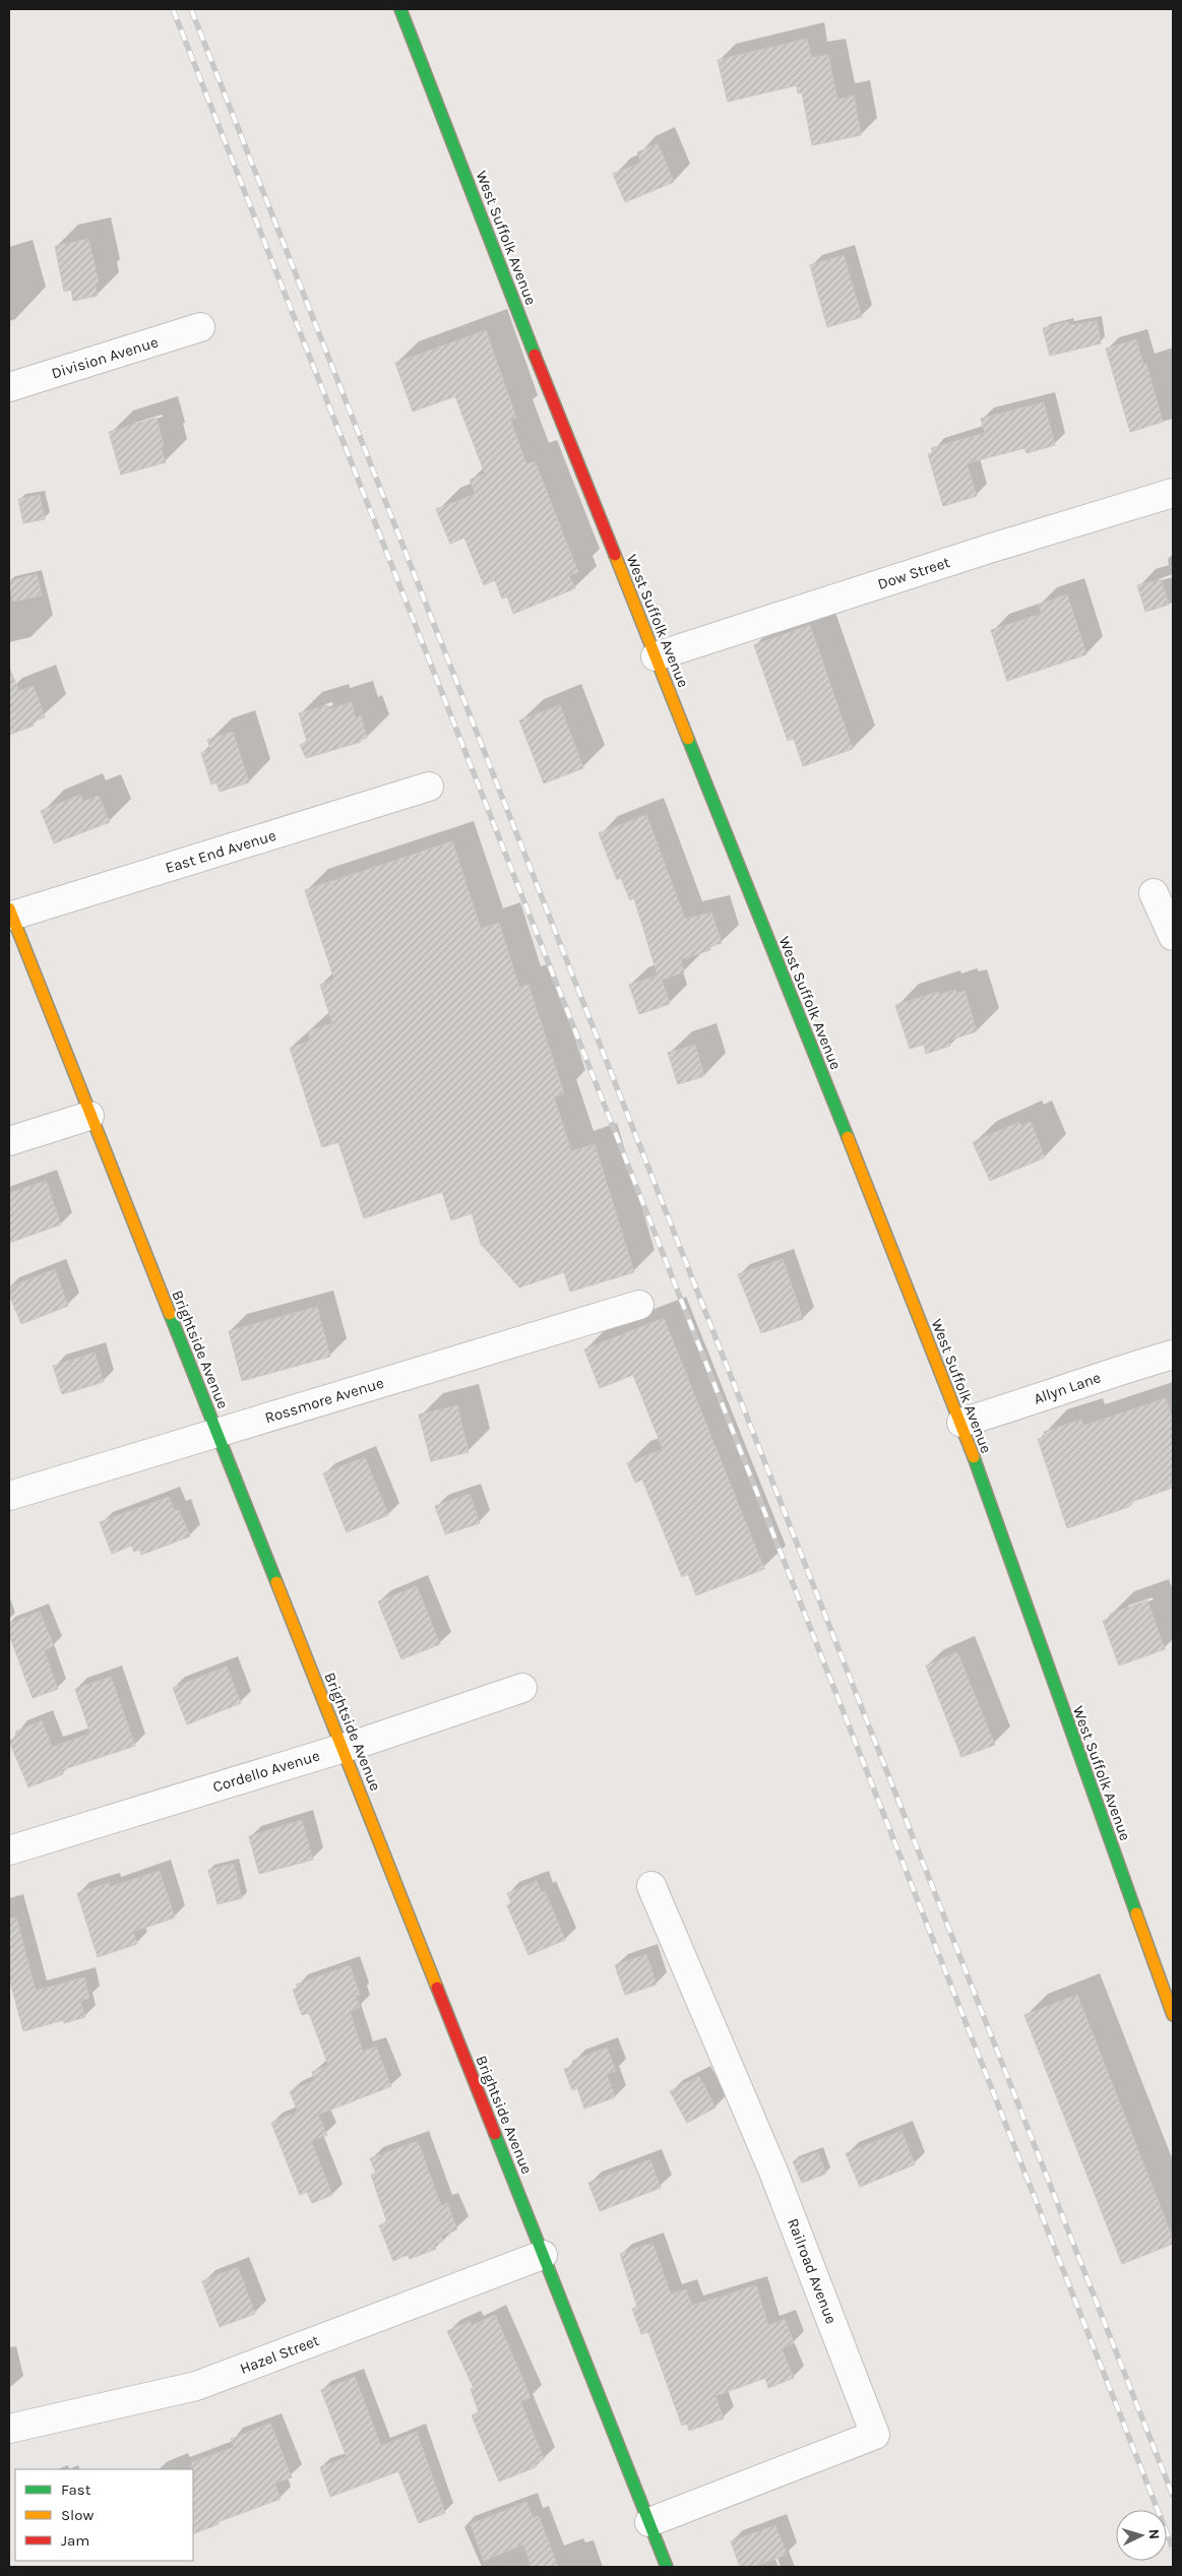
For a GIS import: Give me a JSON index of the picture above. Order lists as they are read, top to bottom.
{
  "streets": {
    "main road": ["West Suffolk Avenue", "Brightside Avenue"],
    "street": [
      "Division Avenue",
      "Dow Street",
      "East End Avenue",
      "Allyn Lane",
      "Rossmore Avenue",
      "Cordello Avenue",
      "Railroad Avenue",
      "Hazel Street"
    ]
  },
  "crossings": [
    ["West Suffolk Avenue", "Dow Street"],
    ["West Suffolk Avenue", "Allyn Lane"],
    ["East End Avenue", "Brightside Avenue"],
    ["Brightside Avenue", "Rossmore Avenue"],
    ["Brightside Avenue", "Cordello Avenue"],
    ["Brightside Avenue", "Railroad Avenue"],
    ["Brightside Avenue", "Hazel Street"]
  ],
  "legend": ["Fast", "Slow", "Jam"],
  "north": "right"
}
